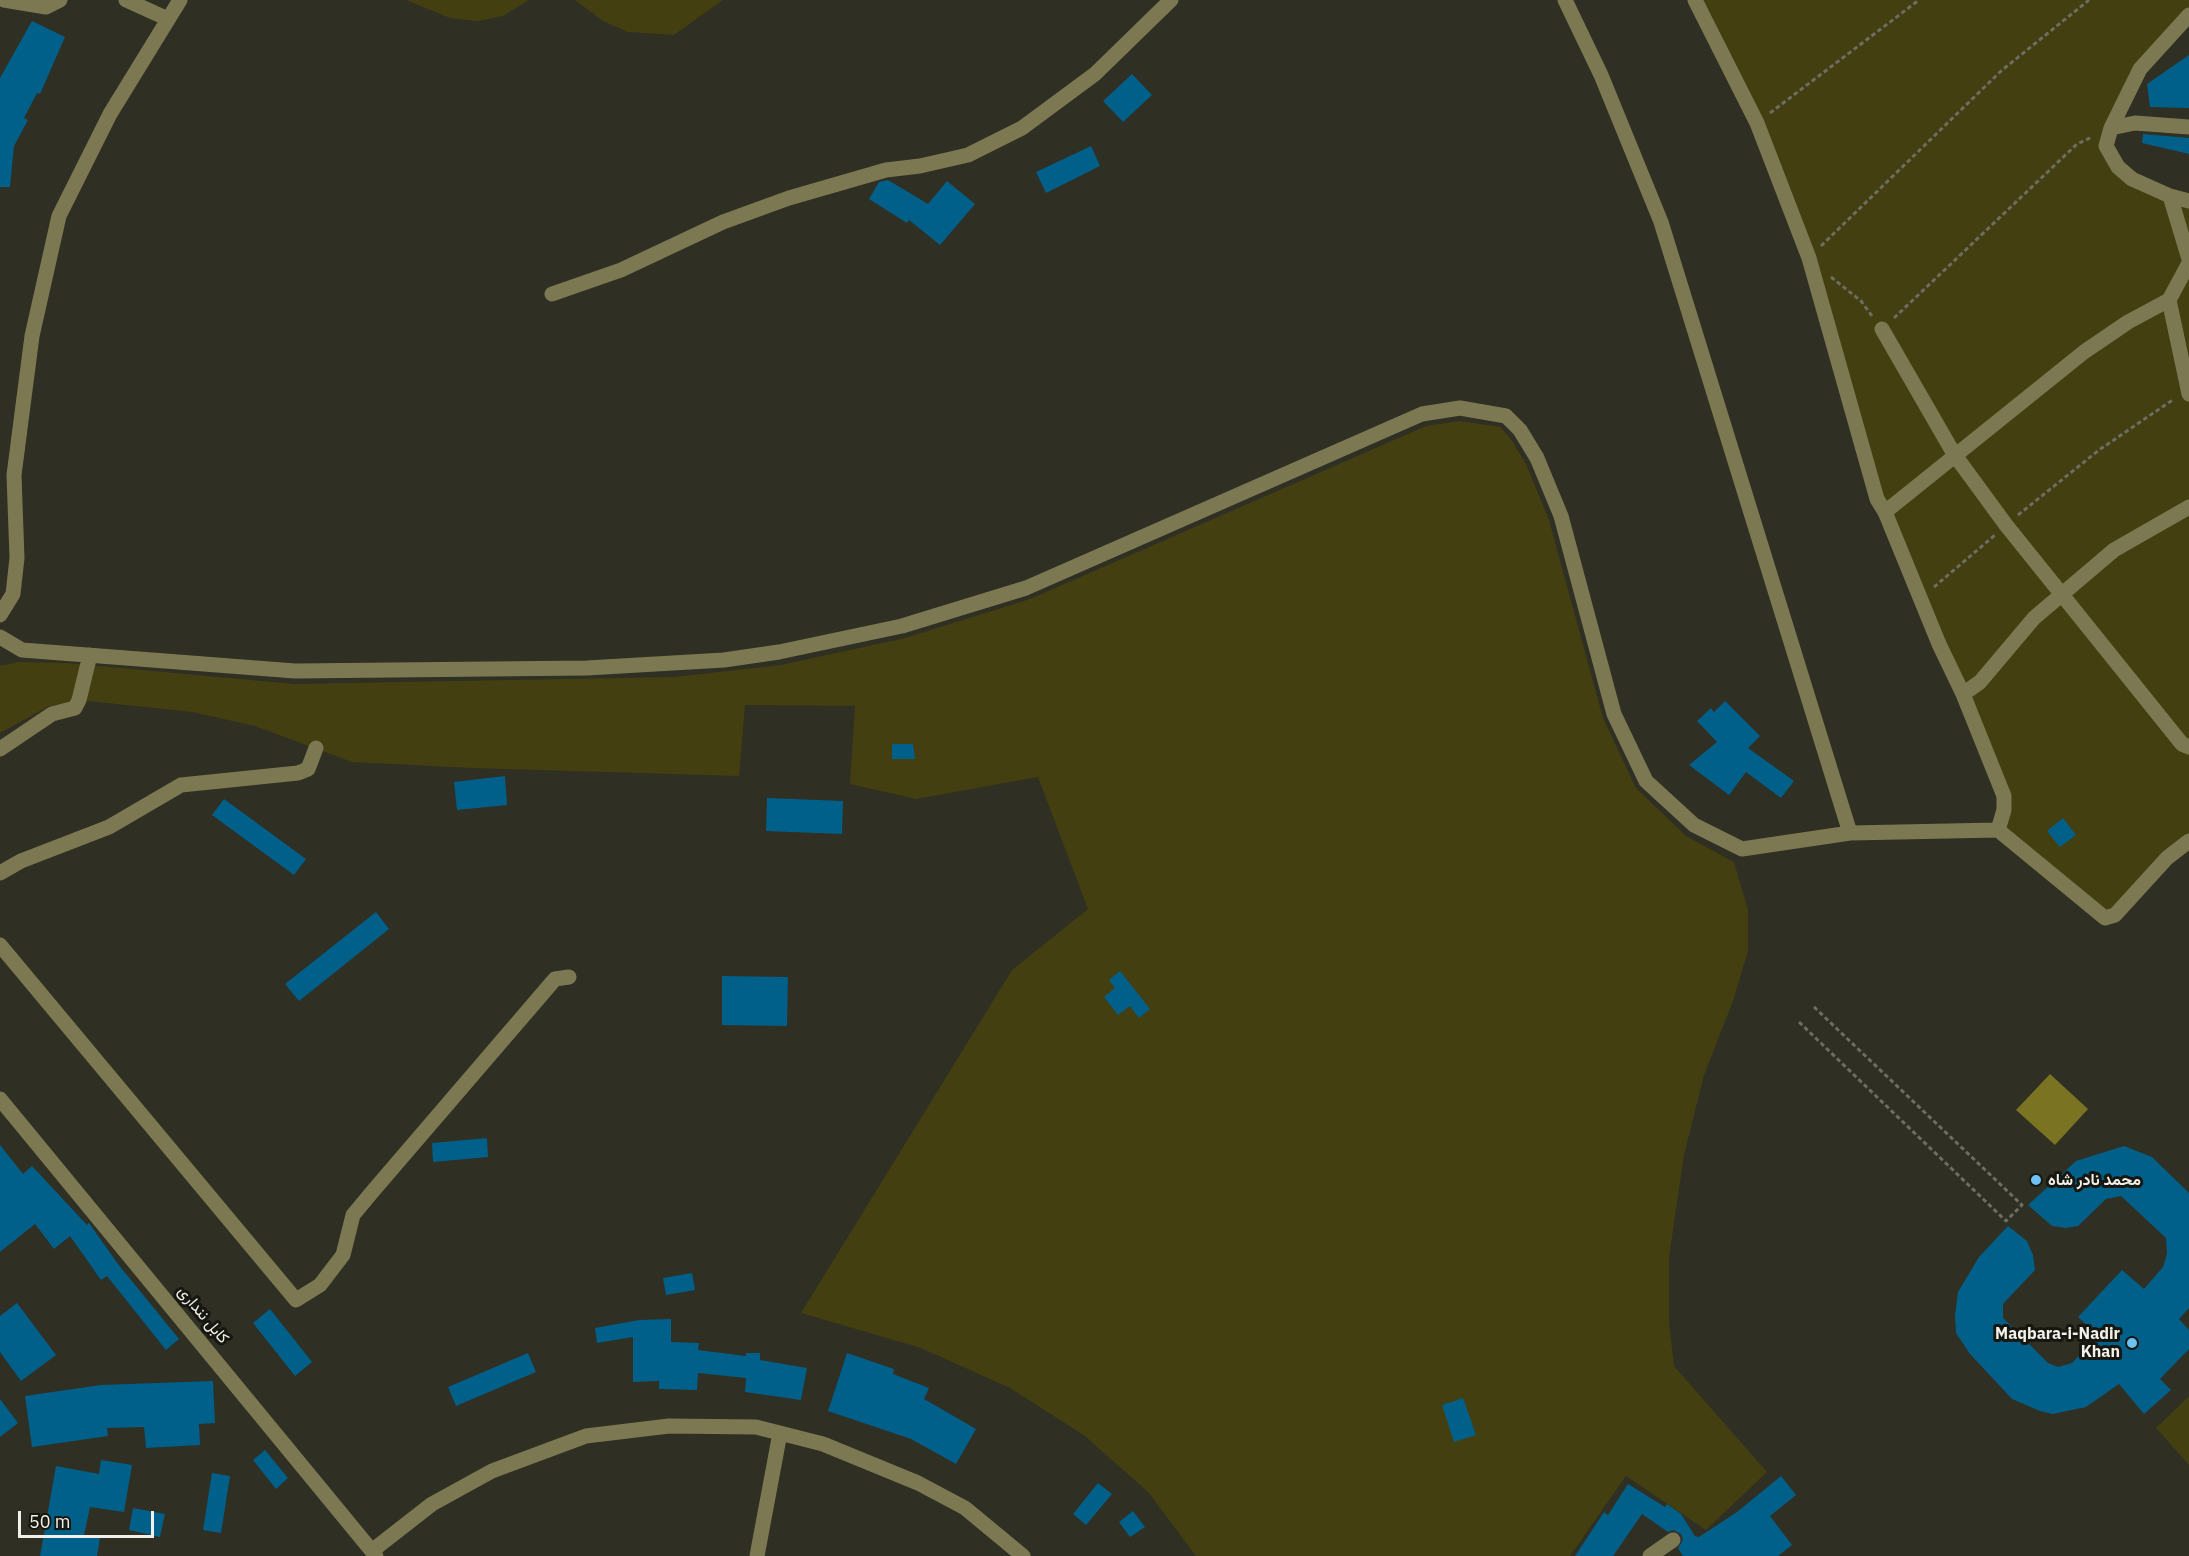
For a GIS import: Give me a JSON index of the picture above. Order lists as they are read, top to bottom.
{
  "streets": {
    "street": ["کابل ننداری"]
  },
  "places": ["محمد نادر شاه", "Maqbara-i-Nadir Khan"],
  "scale_bar": "50 m"
}
